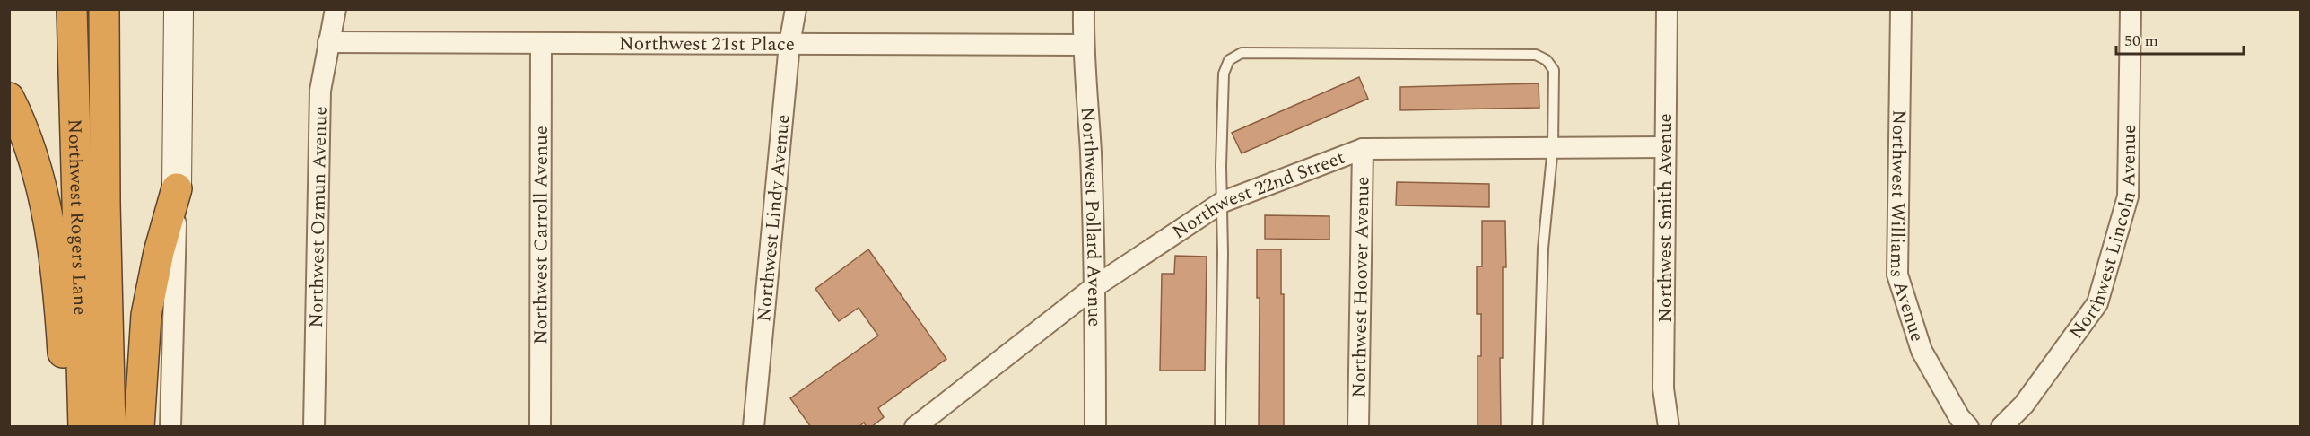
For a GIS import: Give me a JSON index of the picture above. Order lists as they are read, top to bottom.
{
  "streets": {
    "highway": ["Northwest Rogers Lane"],
    "street": [
      "Northwest 21st Place",
      "Northwest 22nd Street",
      "Northwest Ozmun Avenue",
      "Northwest Lindy Avenue",
      "Northwest Pollard Avenue",
      "Northwest Smith Avenue",
      "Northwest Williams Avenue",
      "Northwest Lincoln Avenue",
      "Northwest Carroll Avenue",
      "Northwest Hoover Avenue"
    ]
  },
  "crossings": [
    ["Northwest 21st Place", "Northwest Ozmun Avenue"],
    ["Northwest 21st Place", "Northwest Lindy Avenue"],
    ["Northwest 21st Place", "Northwest Pollard Avenue"],
    ["Northwest 21st Place", "Northwest Carroll Avenue"],
    ["Northwest 22nd Street", "Northwest Pollard Avenue"],
    ["Northwest 22nd Street", "Northwest Smith Avenue"],
    ["Northwest 22nd Street", "Northwest Hoover Avenue"]
  ],
  "scale_bar": "50 m"
}
